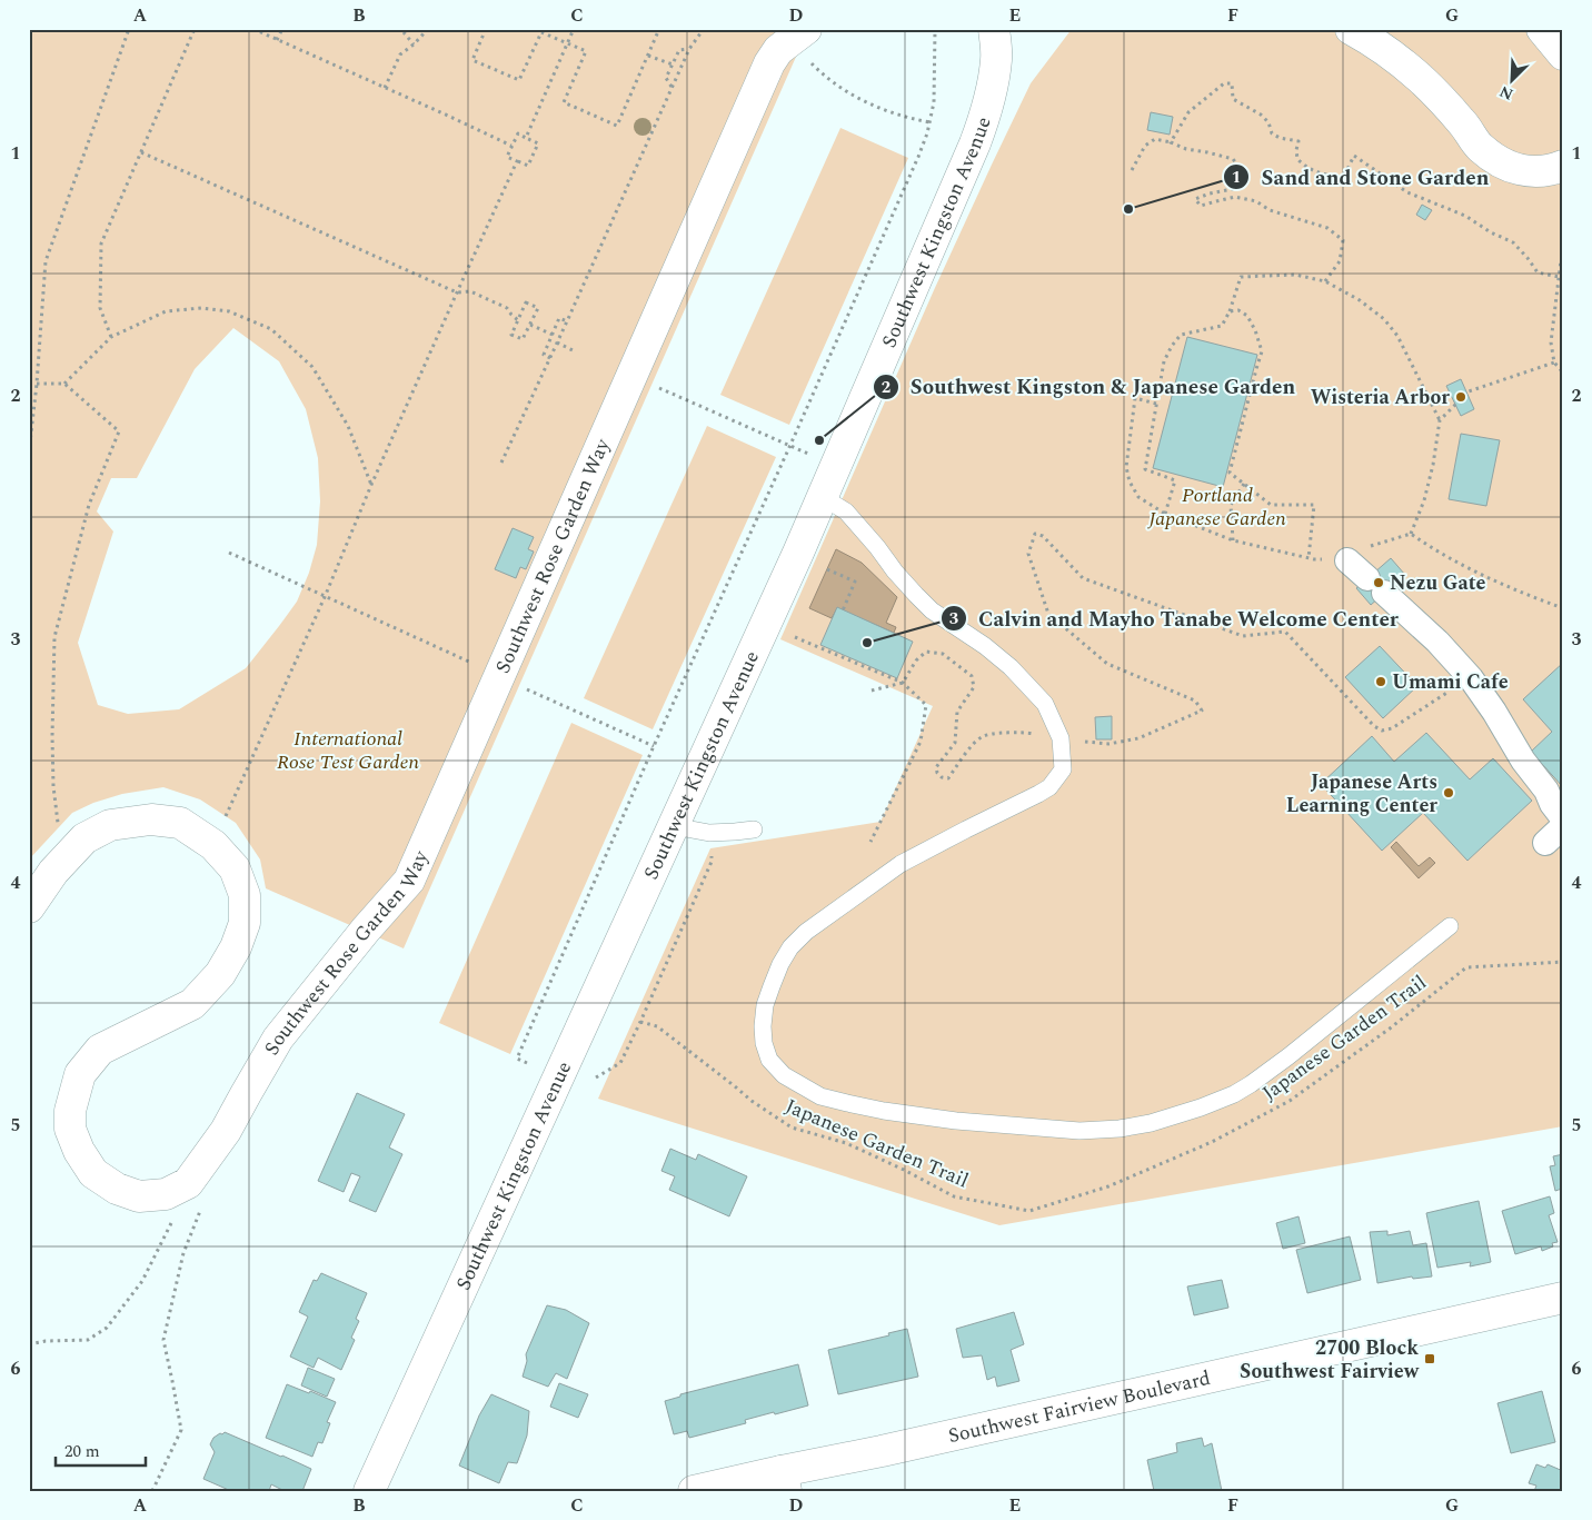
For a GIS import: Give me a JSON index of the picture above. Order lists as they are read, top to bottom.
{
  "streets": {
    "street": ["Southwest Kingston Avenue", "Southwest Rose Garden Way", "Southwest Fairview Boulevard"],
    "path": ["Japanese Garden Trail"]
  },
  "parks": ["Portland Japanese Garden", "International Rose Test Garden"],
  "places": {
    "other": [
      "Sand and Stone Garden",
      "Wisteria Arbor",
      "Southwest Kingston & Japanese Garden",
      "Nezu Gate",
      "Calvin and Mayho Tanabe Welcome Center",
      "Umami Cafe",
      "Japanese Arts Learning Center"
    ],
    "transit": ["2700 Block Southwest Fairview"]
  },
  "scale_bar": "20 m",
  "north": "bottom left",
  "grid": {
    "columns": [
      "A",
      "B",
      "C",
      "D",
      "E",
      "F",
      "G"
    ],
    "rows": [
      "1",
      "2",
      "3",
      "4",
      "5",
      "6"
    ]
  }
}
